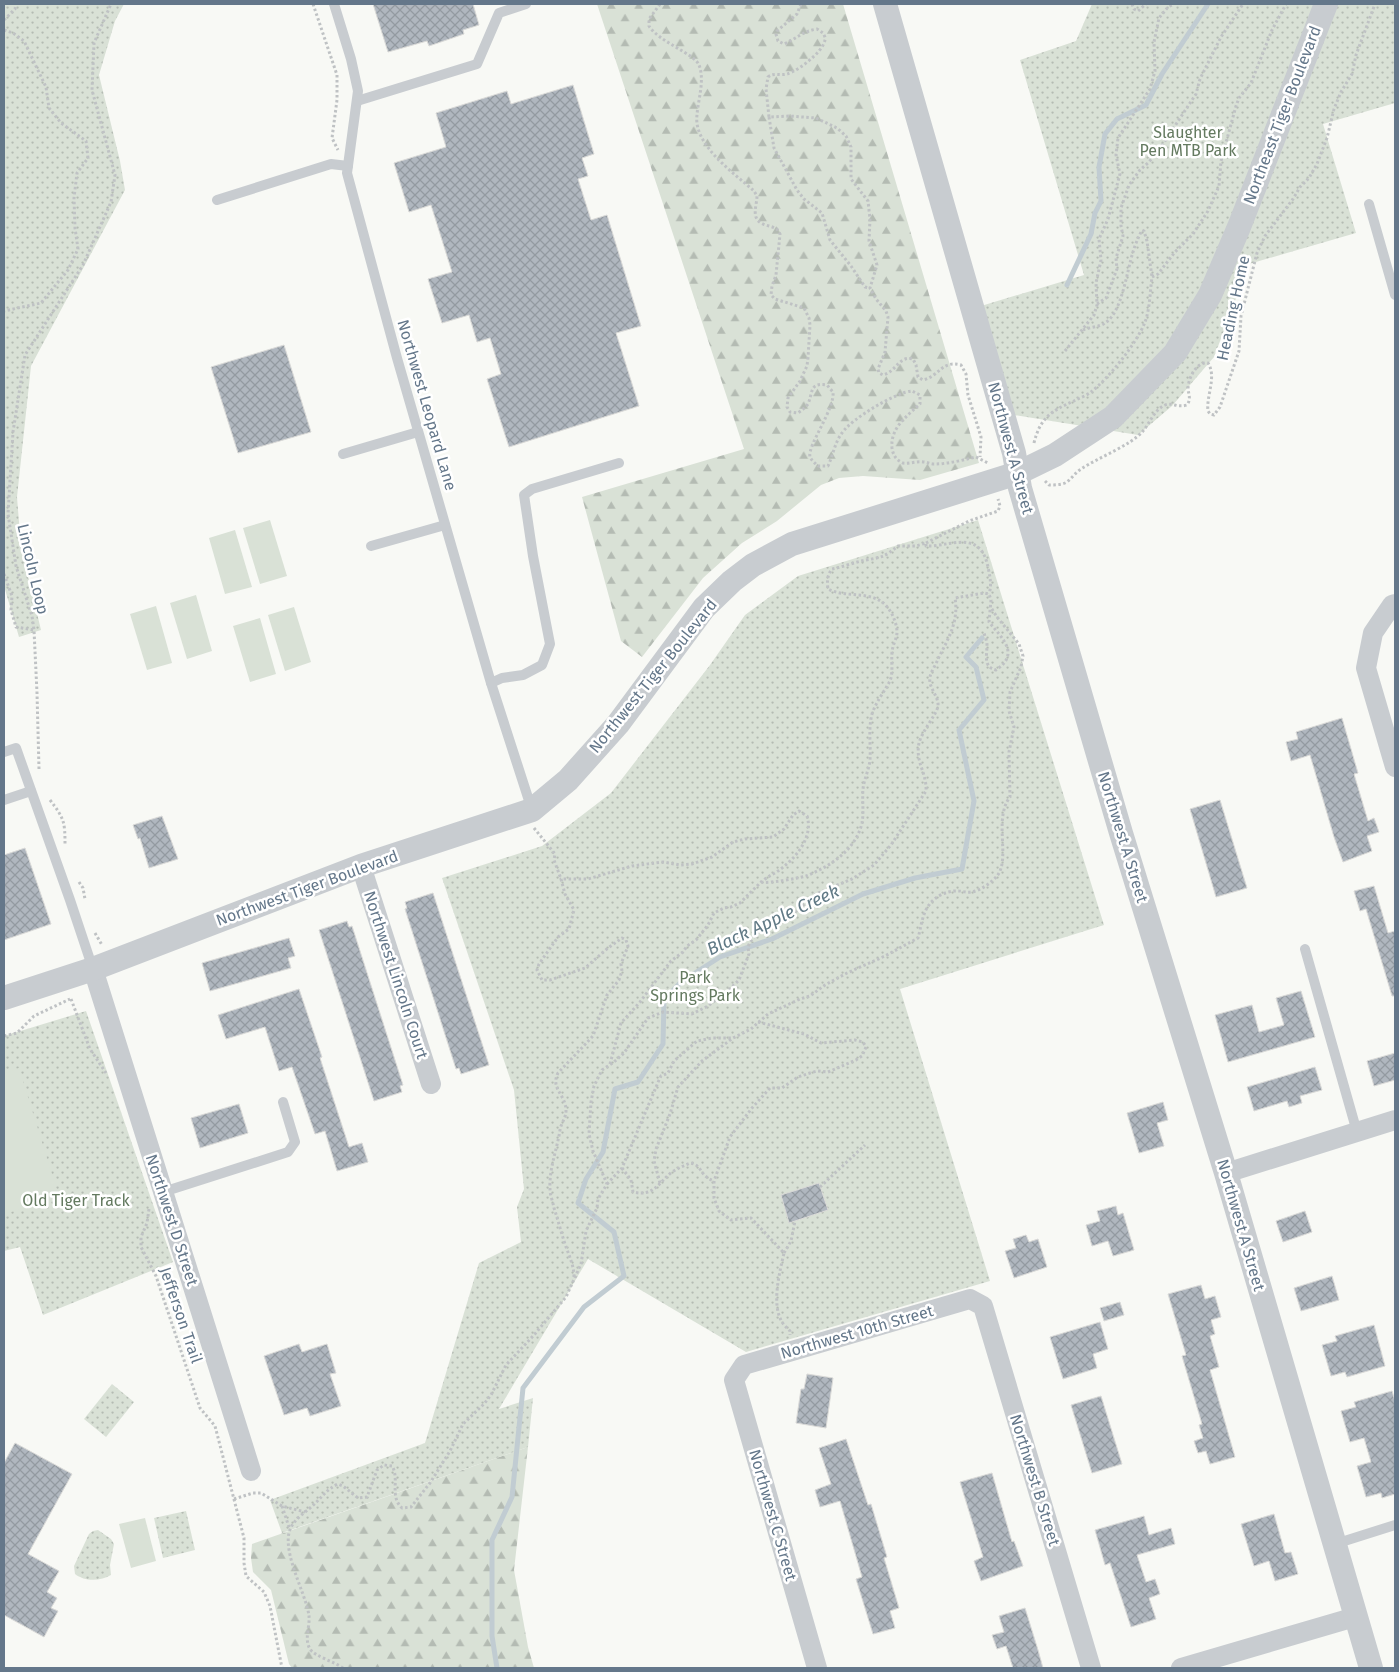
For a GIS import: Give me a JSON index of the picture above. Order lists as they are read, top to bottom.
{
  "streets": {
    "street": [
      "Northeast Tiger Boulevard",
      "Northwest A Street",
      "Northwest Tiger Boulevard",
      "Northwest Lincoln Court",
      "Northwest D Street",
      "Northwest 10th Street",
      "Northwest B Street",
      "Northwest C Street"
    ],
    "lane": ["Northwest Leopard Lane"],
    "path": ["Heading Home", "Lincoln Loop", "Jefferson Trail"]
  },
  "crossings": [
    ["Northeast Tiger Boulevard", "Northwest Tiger Boulevard"],
    ["Northwest Leopard Lane", "Northwest Tiger Boulevard"],
    ["Northwest A Street", "Northwest Tiger Boulevard"],
    ["Northwest Tiger Boulevard", "Northwest Lincoln Court"],
    ["Northwest Tiger Boulevard", "Northwest D Street"],
    ["Northwest D Street", "Jefferson Trail"],
    ["Northwest 10th Street", "Northwest B Street"],
    ["Northwest 10th Street", "Northwest C Street"]
  ],
  "water": ["Black Apple Creek"],
  "parks": ["Slaughter Pen MTB Park", "Park Springs Park", "Old Tiger Track"]
}
